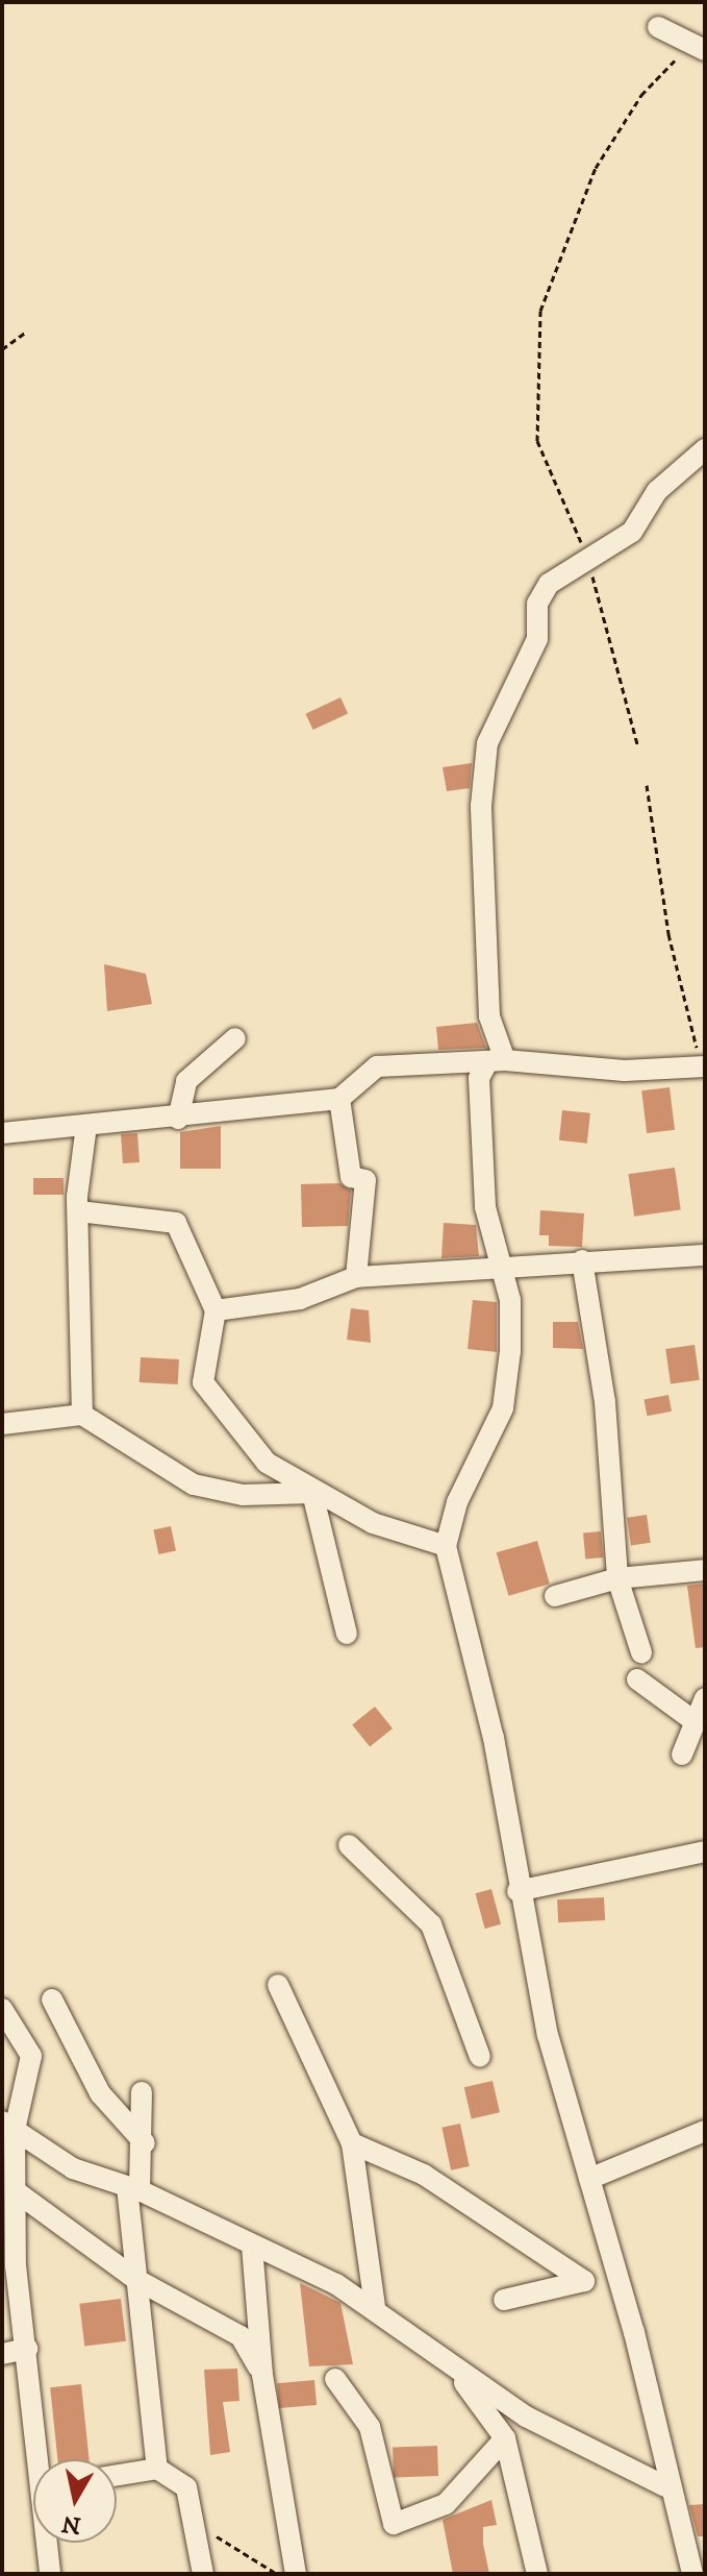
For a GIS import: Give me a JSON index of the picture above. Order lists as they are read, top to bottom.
{
  "north": "bottom"
}
